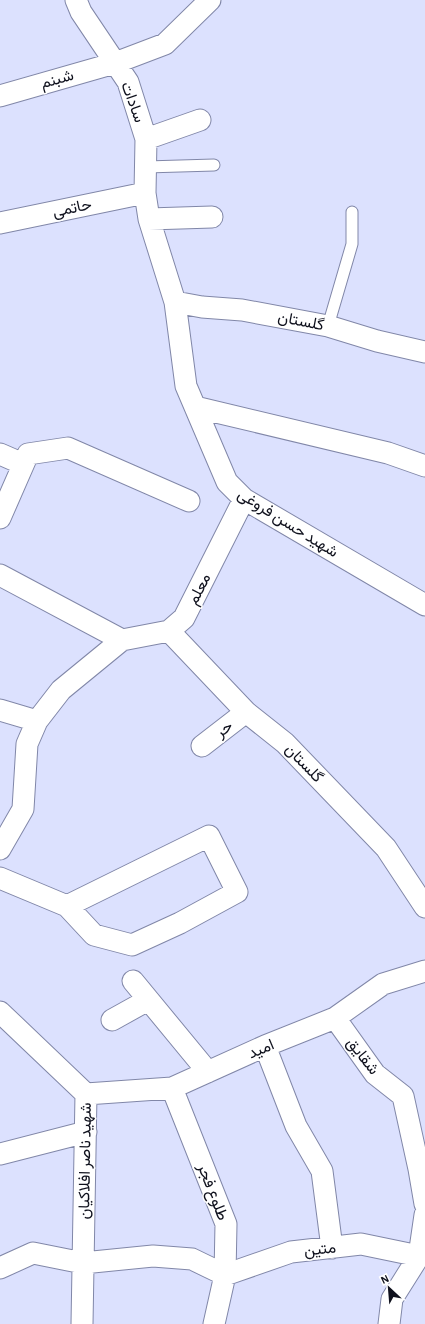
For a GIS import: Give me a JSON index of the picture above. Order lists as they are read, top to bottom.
{
  "streets": {
    "street": [
      "شبنم",
      "سادات",
      "حاتمی",
      "گلستان",
      "شهید حسن فروغی",
      "معلم",
      "حر",
      "امید",
      "شقایق",
      "شهید ناصر افلاکیان",
      "طلوع فجر",
      "متین"
    ]
  },
  "crossings": [
    ["شبنم", "سادات"],
    ["سادات", "حاتمی"],
    ["سادات", "شهید حسن فروغی"],
    ["حاتمی", "شهید حسن فروغی"],
    ["گلستان", "شهید حسن فروغی"],
    ["گلستان", "معلم"],
    ["گلستان", "حر"],
    ["شهید حسن فروغی", "معلم"],
    ["امید", "شقایق"],
    ["امید", "شهید ناصر افلاکیان"],
    ["امید", "طلوع فجر"],
    ["طلوع فجر", "متین"]
  ],
  "north": "top left"
}
